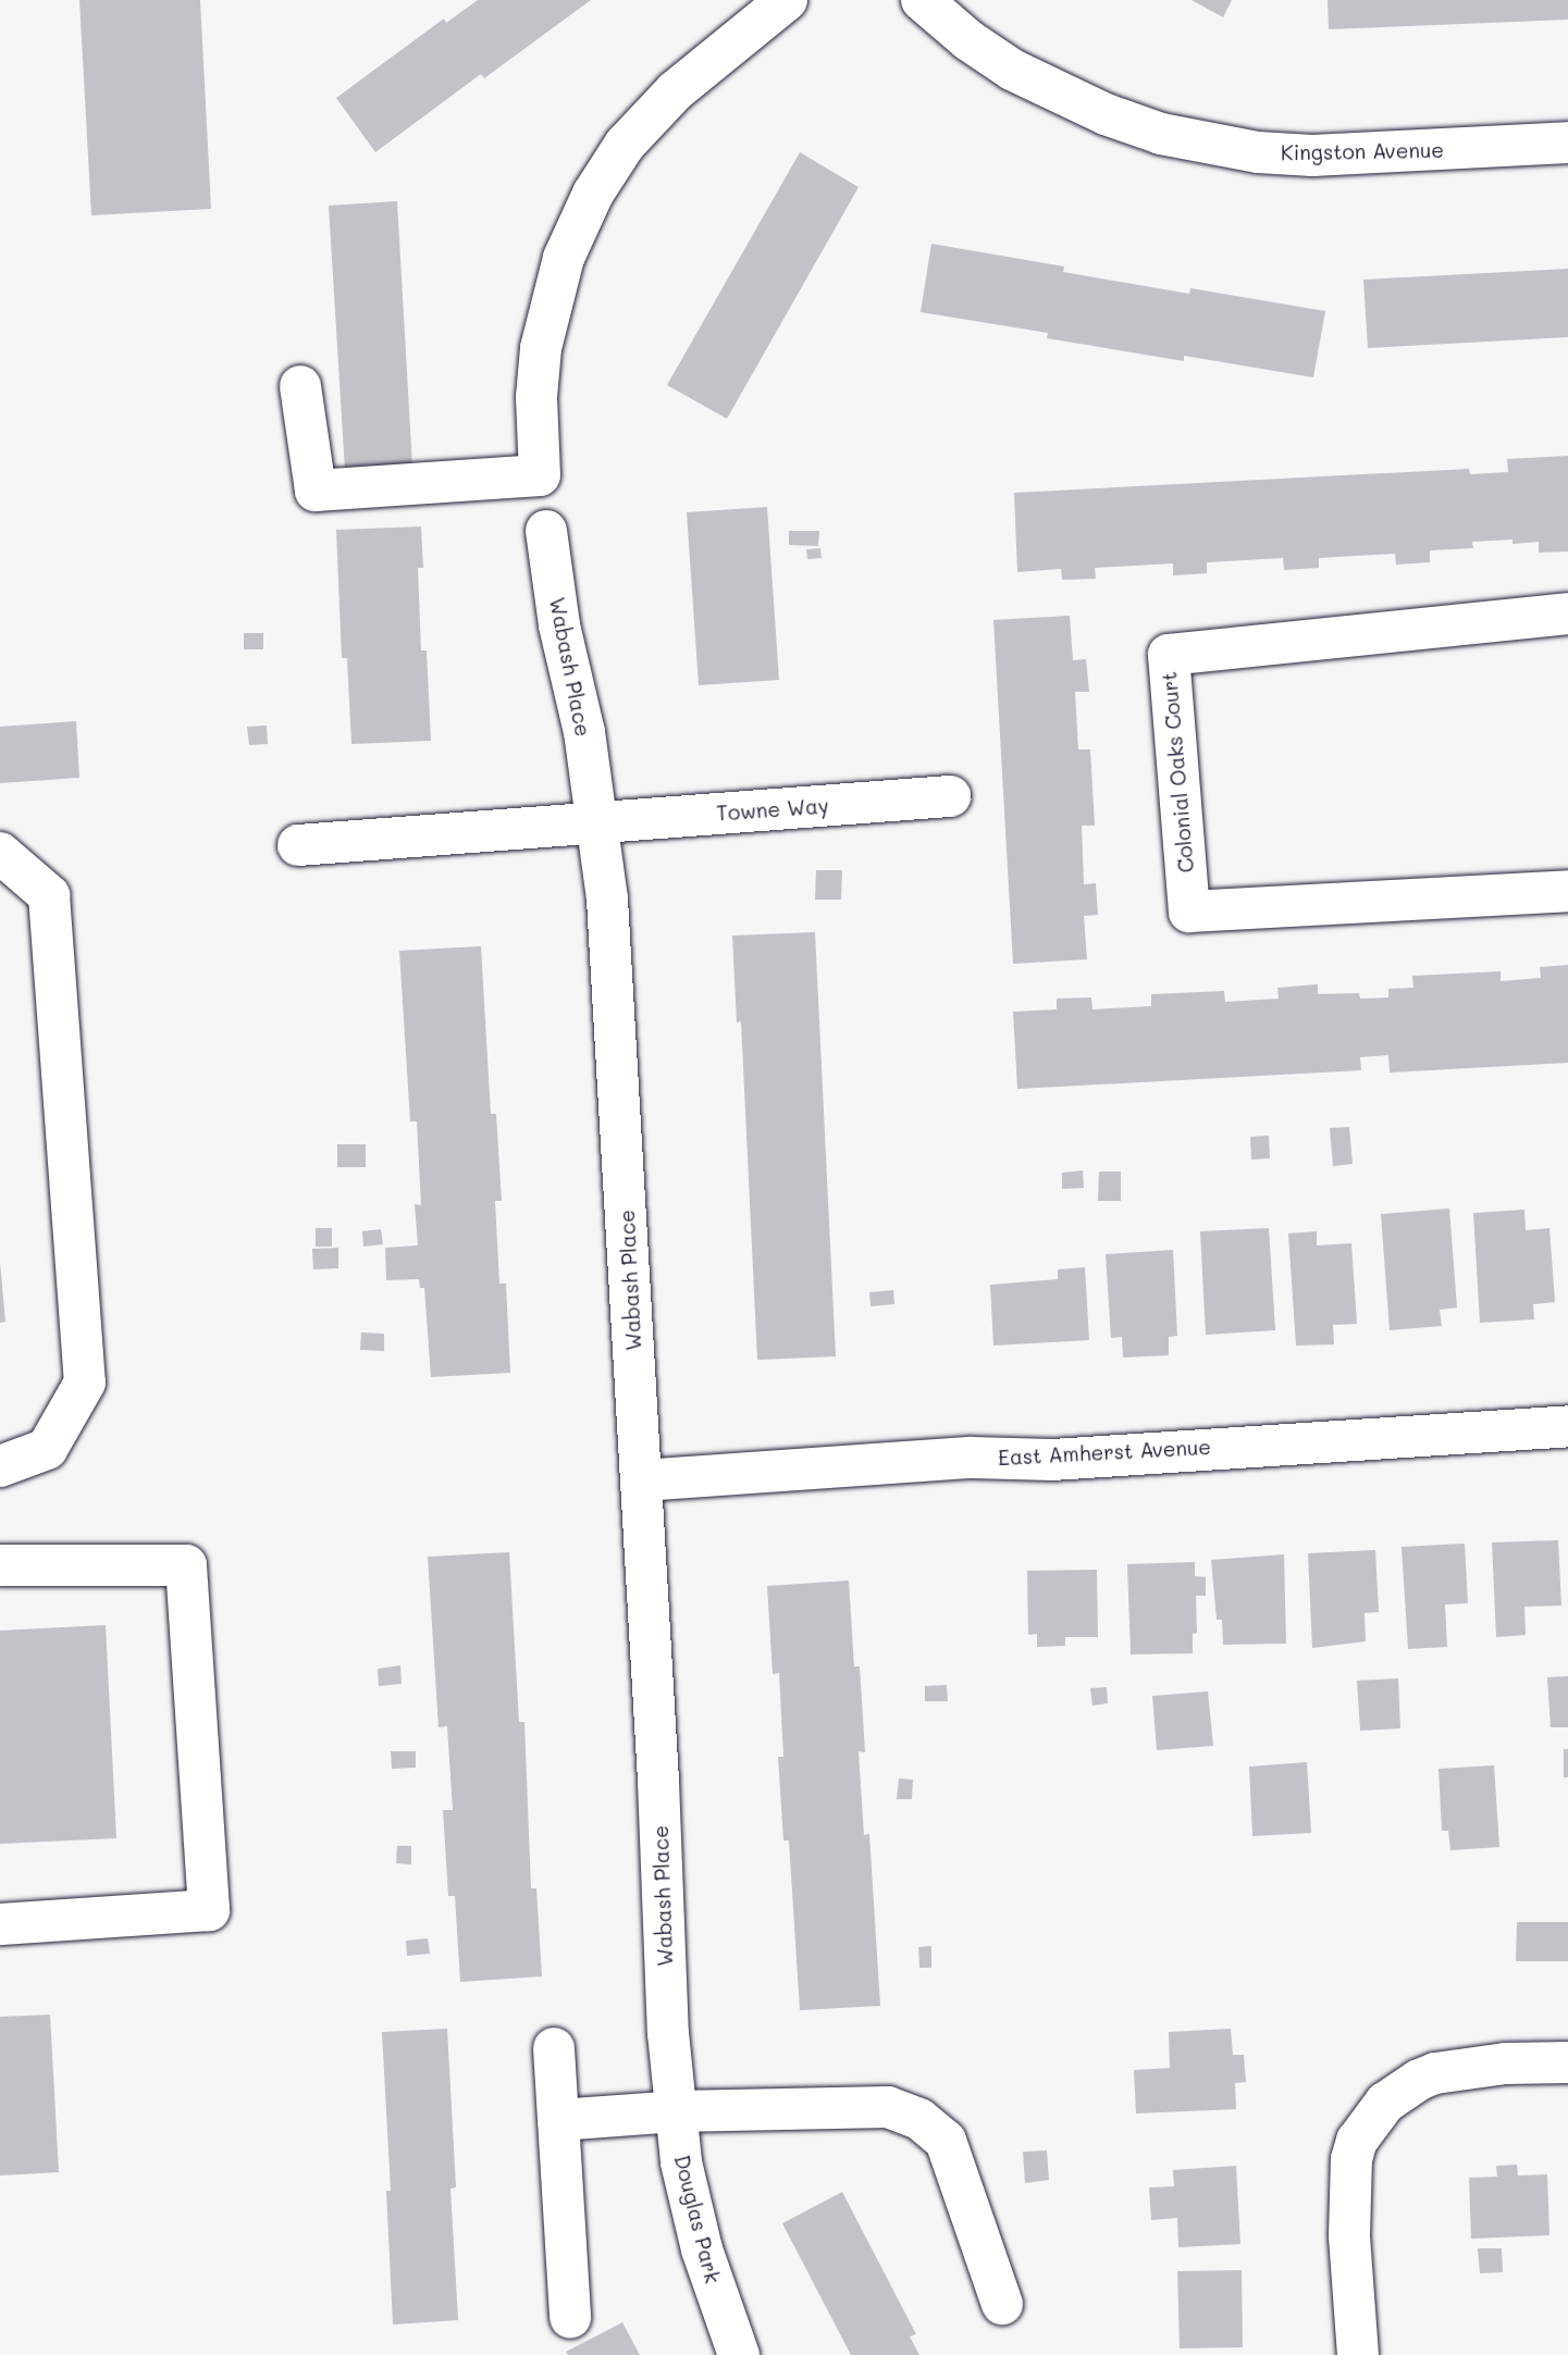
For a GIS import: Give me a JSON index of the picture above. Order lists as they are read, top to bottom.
{
  "streets": {
    "street": [
      "Kingston Avenue",
      "Wabash Place",
      "Colonial Oaks Court",
      "Towne Way",
      "East Amherst Avenue",
      "Douglas Park"
    ]
  },
  "crossings": [
    ["Wabash Place", "Towne Way"],
    ["Wabash Place", "East Amherst Avenue"],
    ["Wabash Place", "Douglas Park"]
  ]
}
